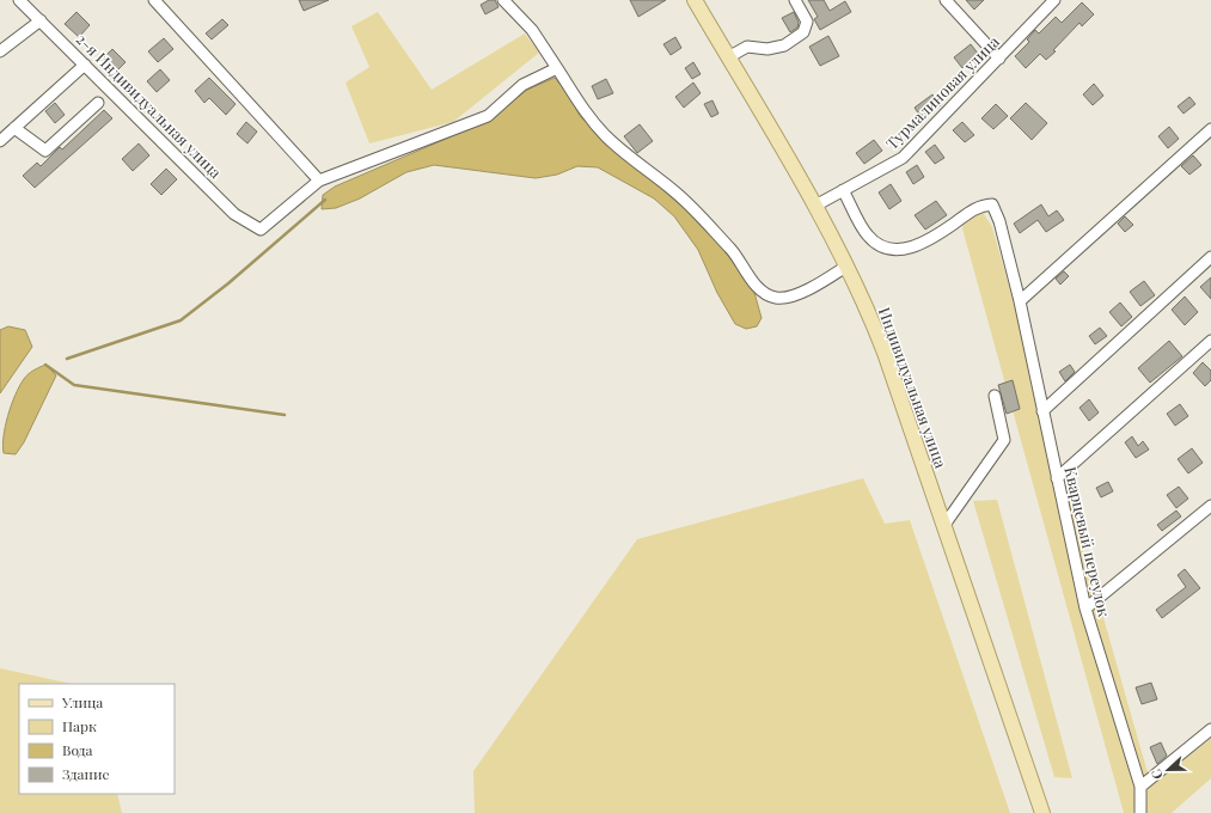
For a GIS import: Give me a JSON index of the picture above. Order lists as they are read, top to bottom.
{
  "streets": {
    "main road": ["Индивидуальная улица"],
    "street": ["Турмалиновая улица", "2-я Индивидуальная улица", "Кварцевый переулок"]
  },
  "crossings": [
    ["Турмалиновая улица", "Индивидуальная улица"],
    ["Турмалиновая улица", "Кварцевый переулок"]
  ],
  "legend": [
    "Улица",
    "Парк",
    "Вода",
    "Здание"
  ],
  "north": "left"
}
